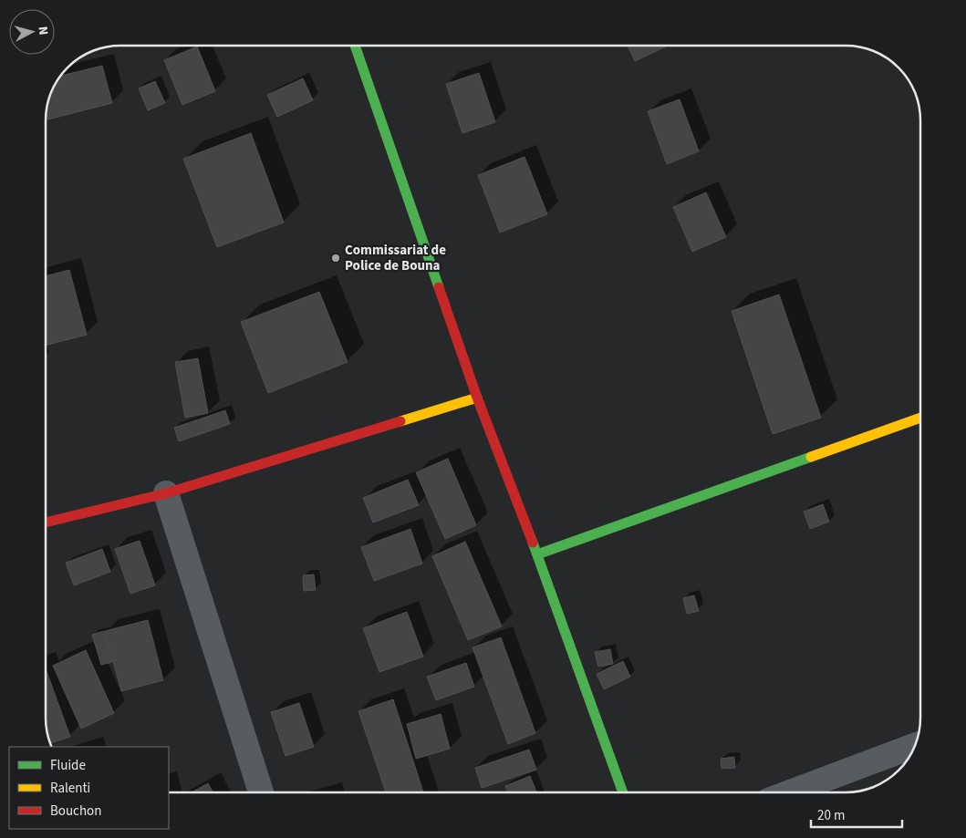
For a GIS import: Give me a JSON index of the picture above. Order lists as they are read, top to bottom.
{
  "places": ["Commissariat de Police de Bouna"],
  "legend": ["Fluide", "Ralenti", "Bouchon"],
  "scale_bar": "20 m",
  "north": "right"
}
